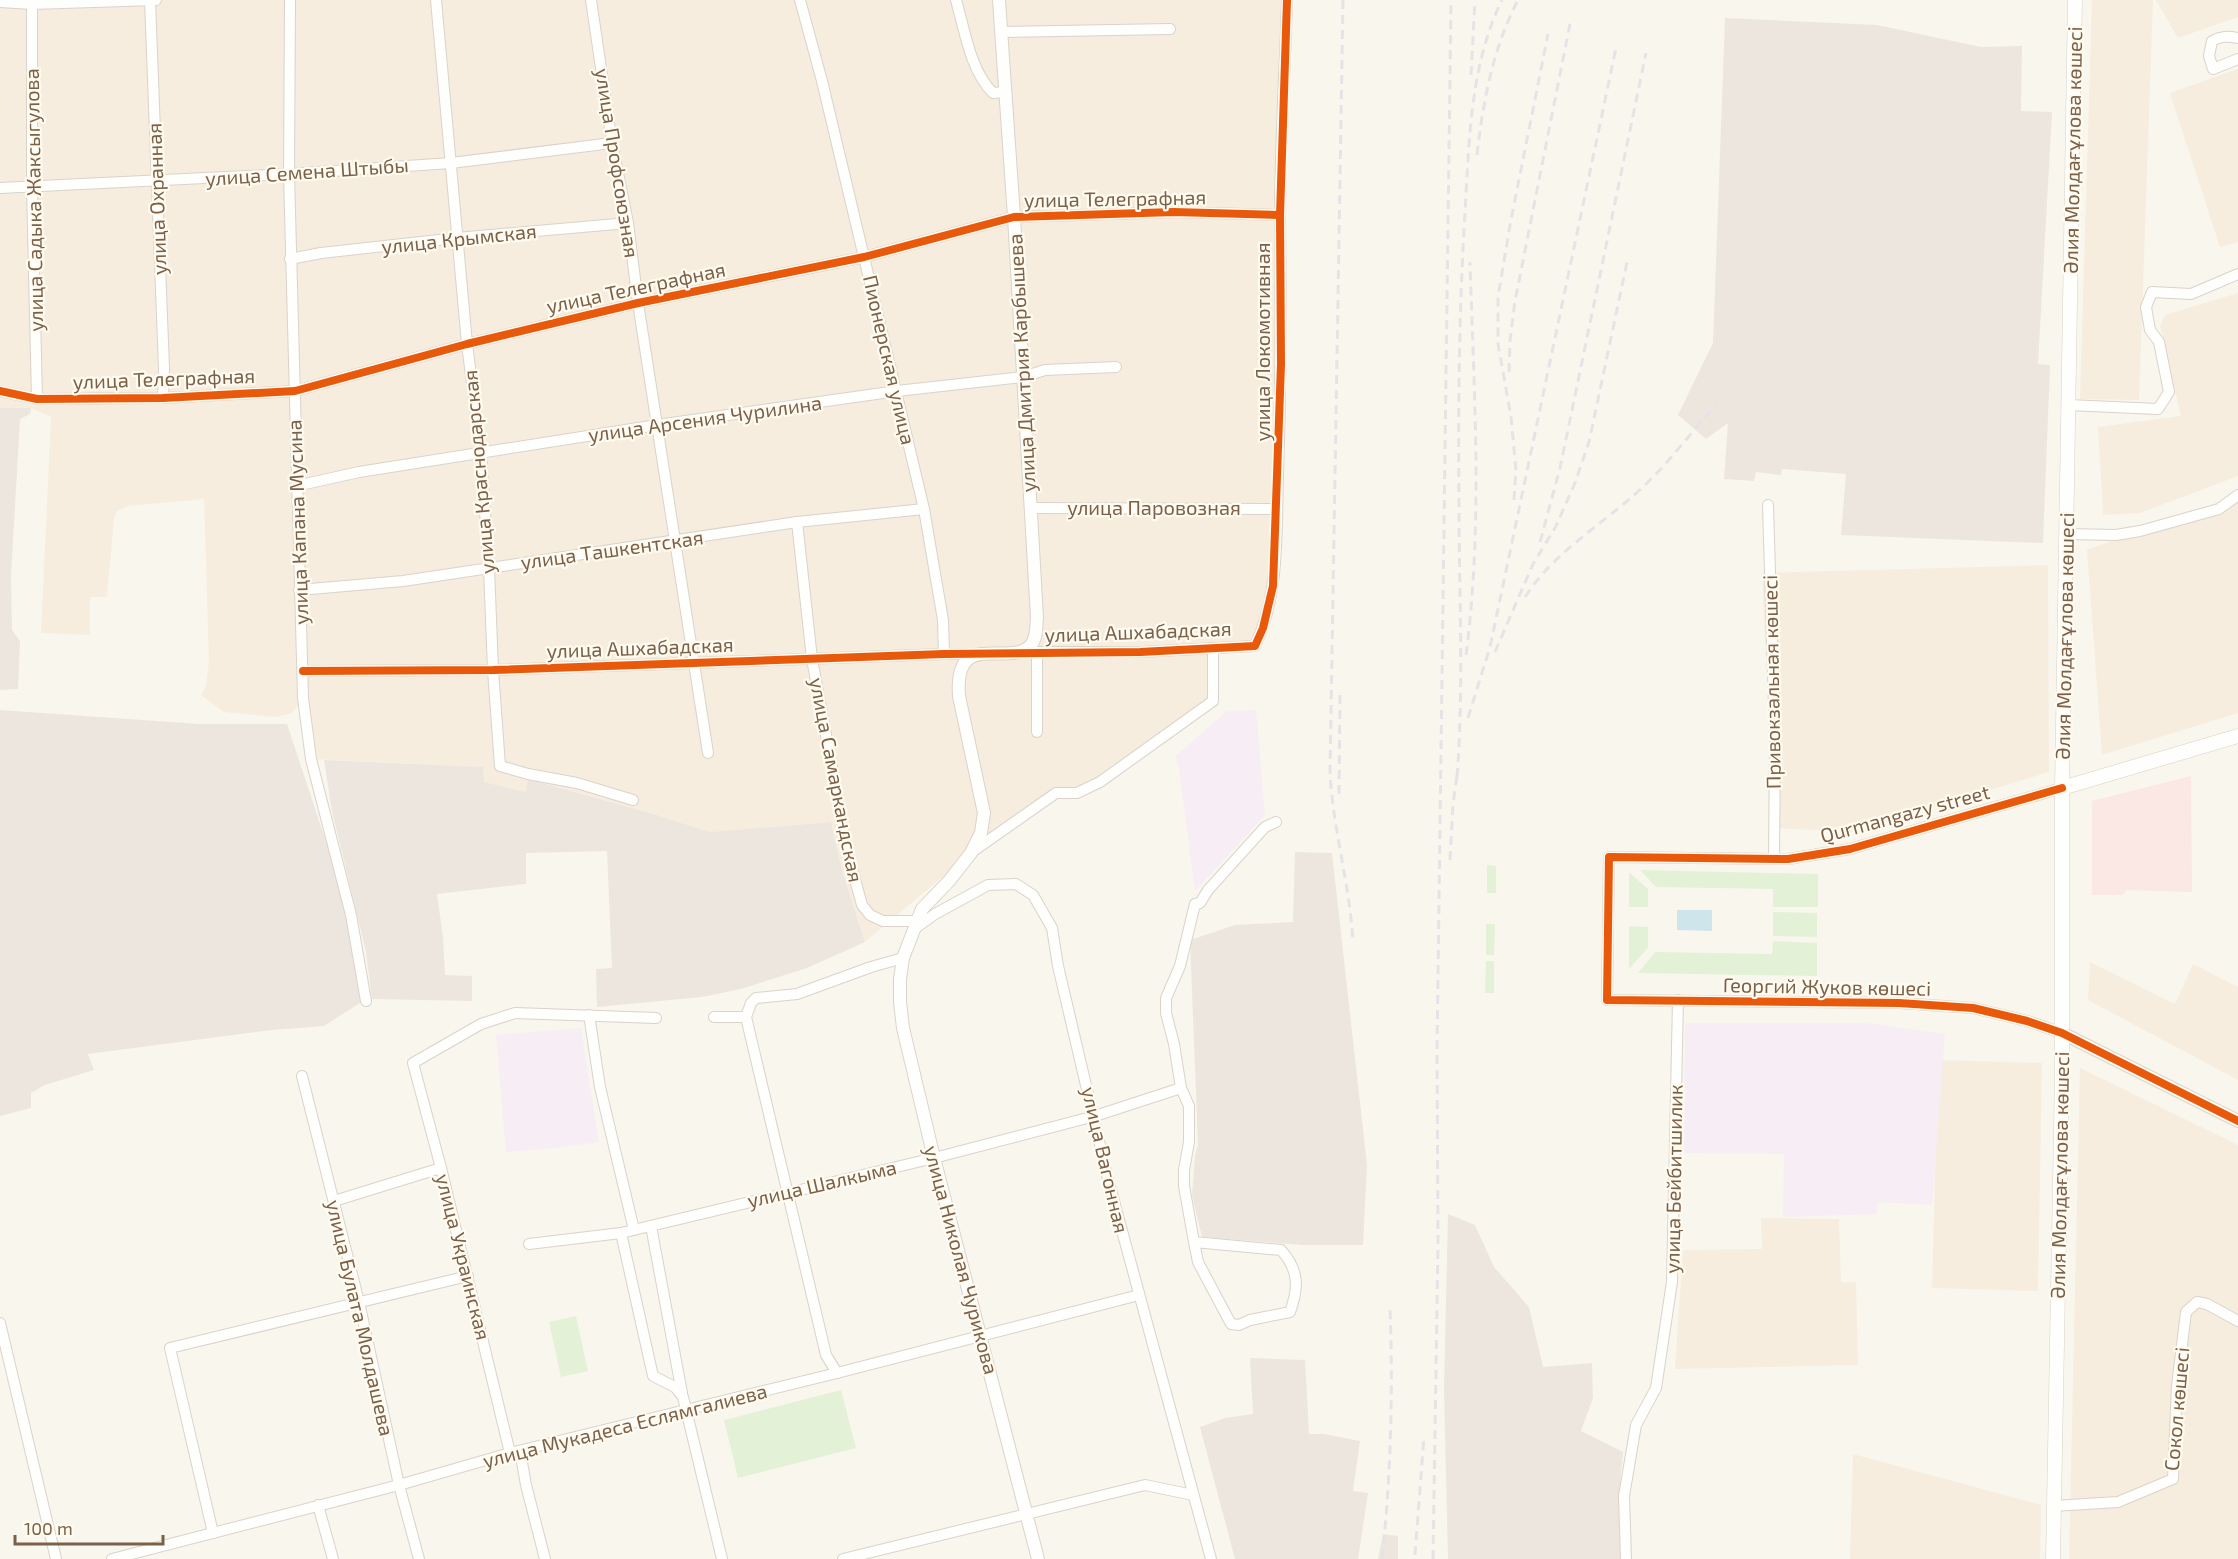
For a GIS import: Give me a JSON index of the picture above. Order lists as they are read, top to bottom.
{
  "streets": {
    "main road": ["Әлия Молдағұлова көшесі", "Qurmangazy street"],
    "street": [
      "улица Профсоюзная",
      "улица Семена Штыбы",
      "улица Охранная",
      "улица Телеграфная",
      "улица Садыка Жаксыгулова",
      "улица Крымская",
      "улица Локомотивная",
      "Пионерская улица",
      "улица Дмитрия Карбышева",
      "улица Арсения Чурилина",
      "улица Краснодарская",
      "улица Паровозная",
      "улица Капана Мусина",
      "улица Ташкентская",
      "улица Ашхабадская",
      "Привокзальная көшесі",
      "улица Самаркандская",
      "Георгий Жуков көшесі",
      "улица Вагонная",
      "улица Бейбитшилик",
      "улица Шалкыма",
      "улица Украинская",
      "улица Николая Чурикова",
      "улица Булата Молдашева",
      "Сокол көшесі",
      "улица Мукадеса Еслямгалиева"
    ]
  },
  "crossings": [
    ["Әлия Молдағұлова көшесі", "Qurmangazy street"],
    ["Әлия Молдағұлова көшесі", "Георгий Жуков көшесі"],
    ["Әлия Молдағұлова көшесі", "Сокол көшесі"],
    ["улица Профсоюзная", "улица Семена Штыбы"],
    ["улица Профсоюзная", "улица Телеграфная"],
    ["улица Профсоюзная", "улица Крымская"],
    ["улица Профсоюзная", "улица Арсения Чурилина"],
    ["улица Профсоюзная", "улица Ташкентская"],
    ["улица Профсоюзная", "улица Ашхабадская"],
    ["улица Семена Штыбы", "улица Охранная"],
    ["улица Семена Штыбы", "улица Садыка Жаксыгулова"],
    ["улица Семена Штыбы", "улица Краснодарская"],
    ["улица Семена Штыбы", "улица Капана Мусина"],
    ["улица Охранная", "улица Телеграфная"],
    ["улица Телеграфная", "улица Садыка Жаксыгулова"],
    ["улица Телеграфная", "улица Локомотивная"],
    ["улица Телеграфная", "Пионерская улица"],
    ["улица Телеграфная", "улица Дмитрия Карбышева"],
    ["улица Телеграфная", "улица Краснодарская"],
    ["улица Телеграфная", "улица Капана Мусина"],
    ["улица Крымская", "улица Краснодарская"],
    ["улица Крымская", "улица Капана Мусина"],
    ["улица Локомотивная", "улица Паровозная"],
    ["улица Локомотивная", "улица Ашхабадская"],
    ["Пионерская улица", "улица Арсения Чурилина"],
    ["Пионерская улица", "улица Ташкентская"],
    ["Пионерская улица", "улица Ашхабадская"],
    ["улица Дмитрия Карбышева", "улица Арсения Чурилина"],
    ["улица Дмитрия Карбышева", "улица Паровозная"],
    ["улица Дмитрия Карбышева", "улица Ашхабадская"],
    ["улица Арсения Чурилина", "улица Краснодарская"],
    ["улица Арсения Чурилина", "улица Капана Мусина"],
    ["улица Краснодарская", "улица Ташкентская"],
    ["улица Краснодарская", "улица Ашхабадская"],
    ["улица Капана Мусина", "улица Ташкентская"],
    ["улица Капана Мусина", "улица Ашхабадская"],
    ["улица Ташкентская", "улица Самаркандская"],
    ["улица Ашхабадская", "улица Самаркандская"],
    ["улица Ашхабадская", "улица Николая Чурикова"],
    ["Привокзальная көшесі", "Qurmangazy street"],
    ["улица Самаркандская", "улица Вагонная"],
    ["улица Самаркандская", "улица Николая Чурикова"],
    ["Qurmangazy street", "Георгий Жуков көшесі"],
    ["Георгий Жуков көшесі", "улица Бейбитшилик"],
    ["улица Вагонная", "улица Шалкыма"],
    ["улица Вагонная", "улица Николая Чурикова"],
    ["улица Вагонная", "улица Мукадеса Еслямгалиева"],
    ["улица Шалкыма", "улица Николая Чурикова"],
    ["улица Украинская", "улица Мукадеса Еслямгалиева"],
    ["улица Николая Чурикова", "улица Мукадеса Еслямгалиева"],
    ["улица Булата Молдашева", "улица Мукадеса Еслямгалиева"]
  ],
  "scale_bar": "100 m"
}
